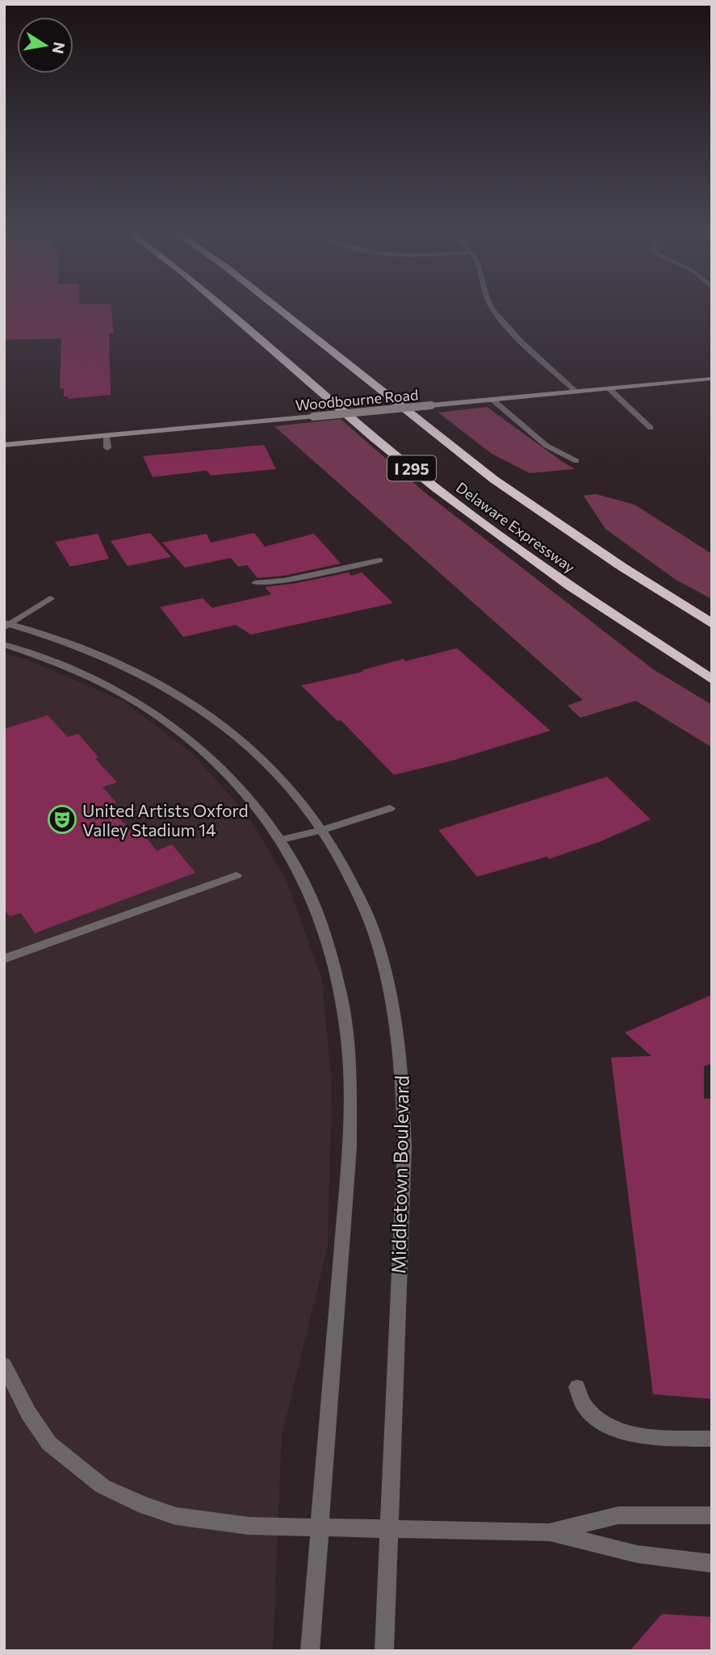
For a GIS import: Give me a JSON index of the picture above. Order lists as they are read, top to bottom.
{
  "streets": {
    "highway": ["I 295", "Delaware Expressway"],
    "main road": ["Woodbourne Road"],
    "street": ["Middletown Boulevard"]
  },
  "places": {
    "theatre": ["United Artists Oxford Valley Stadium 14"]
  },
  "north": "right"
}
